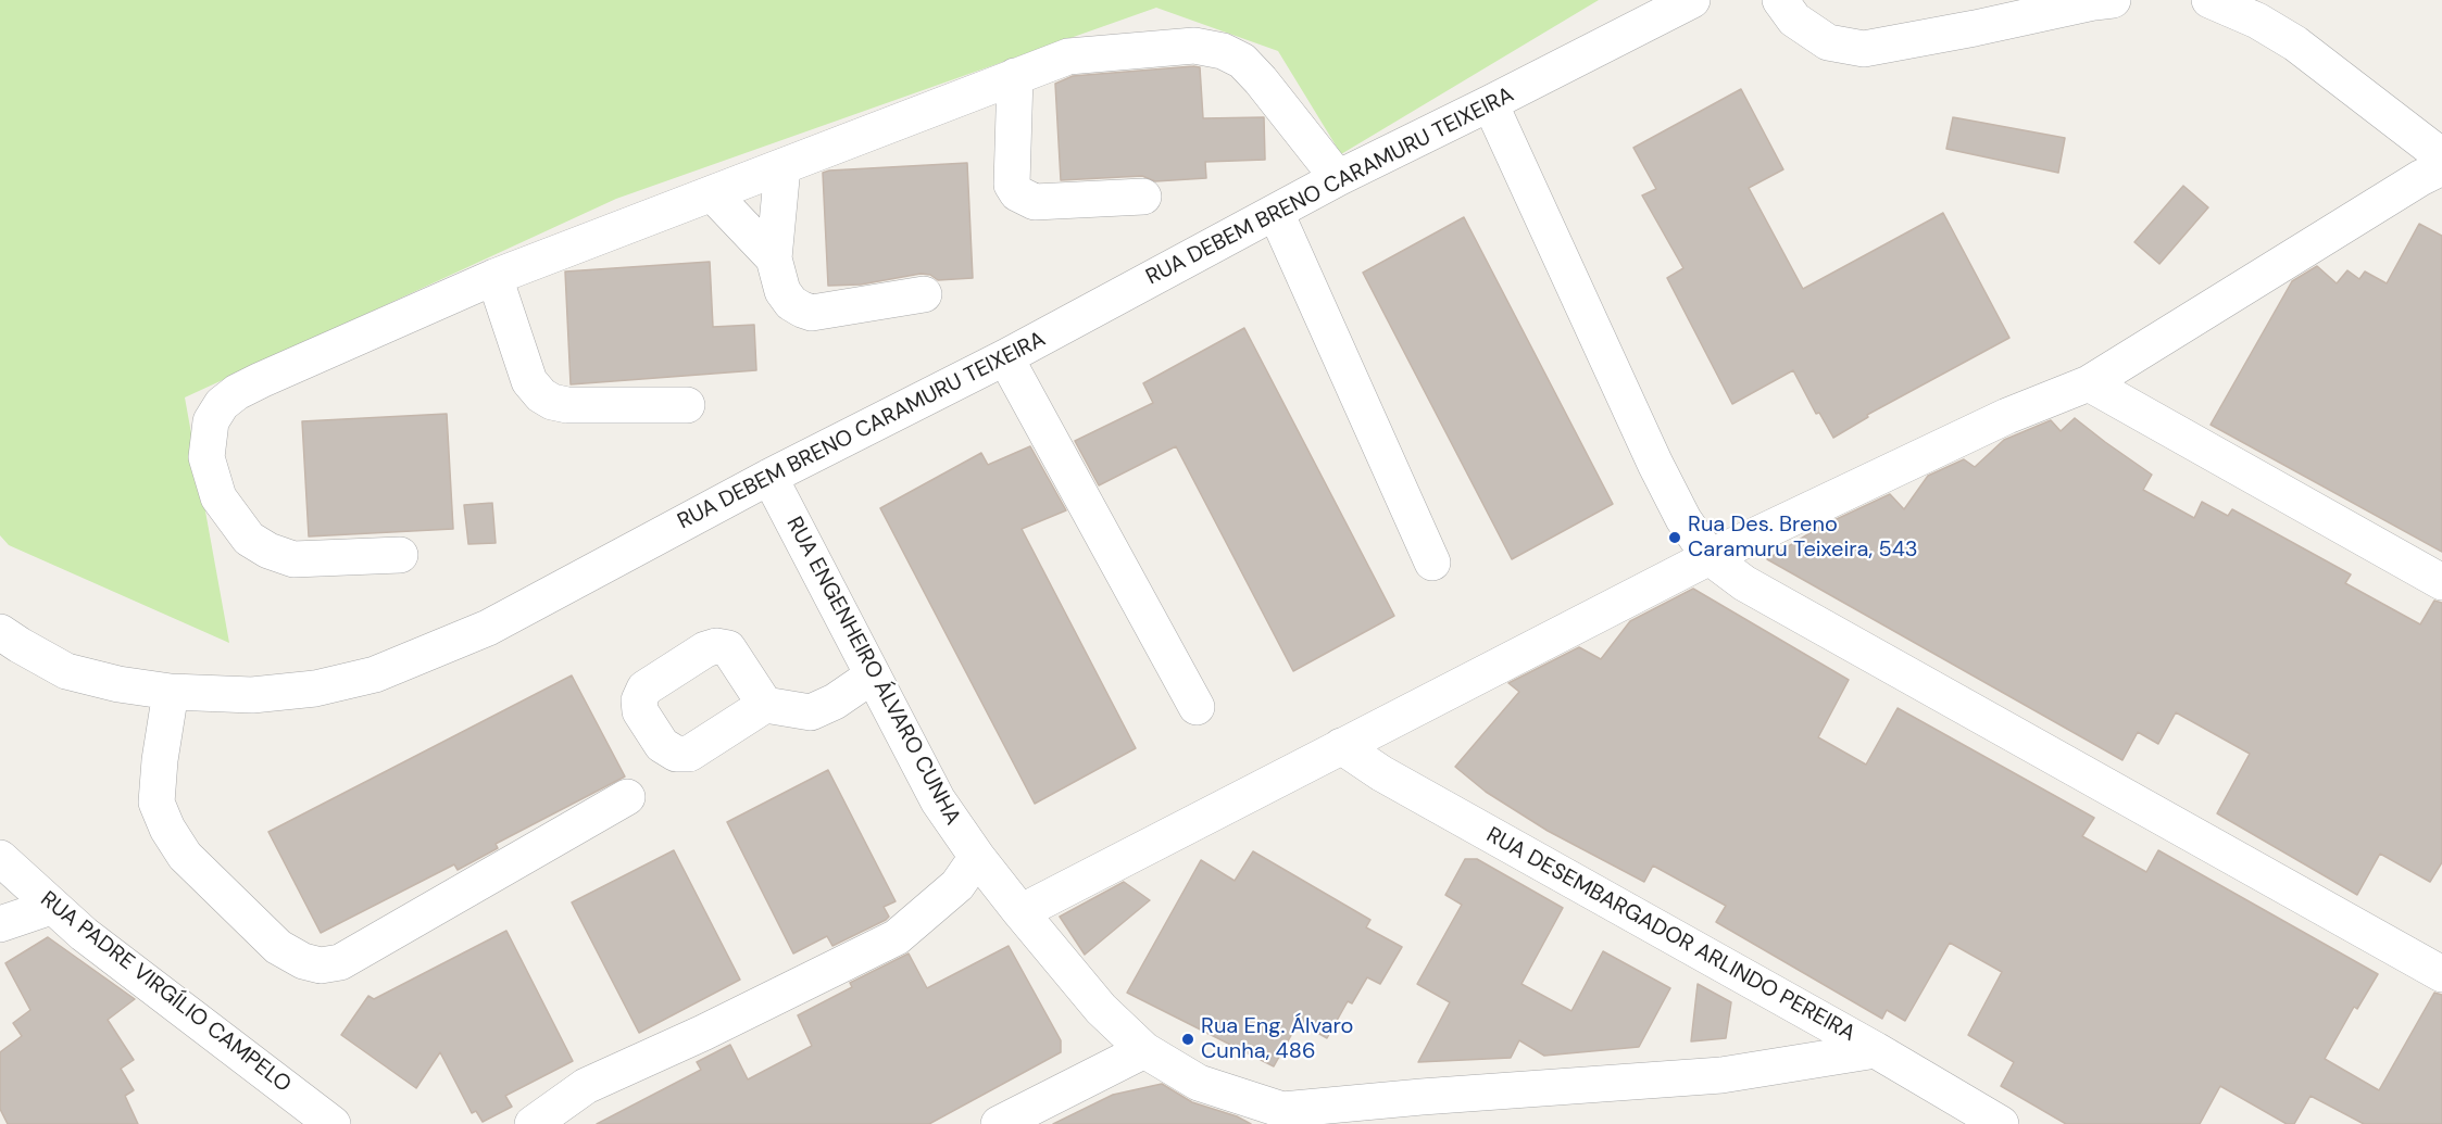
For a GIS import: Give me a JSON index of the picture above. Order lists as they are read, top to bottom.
{
  "streets": {
    "street": [
      "RUA DEBEM BRENO CARAMURU TEIXEIRA",
      "RUA ENGENHEIRO ÁLVARO CUNHA",
      "RUA DESEMBARGADOR ARLINDO PEREIRA",
      "RUA PADRE VIRGÍLIO CAMPELO"
    ]
  },
  "crossings": [
    ["RUA DEBEM BRENO CARAMURU TEIXEIRA", "RUA ENGENHEIRO ÁLVARO CUNHA"]
  ],
  "places": ["Rua Des. Breno Caramuru Teixeira, 543", "Rua Eng. Álvaro Cunha, 486"]
}
